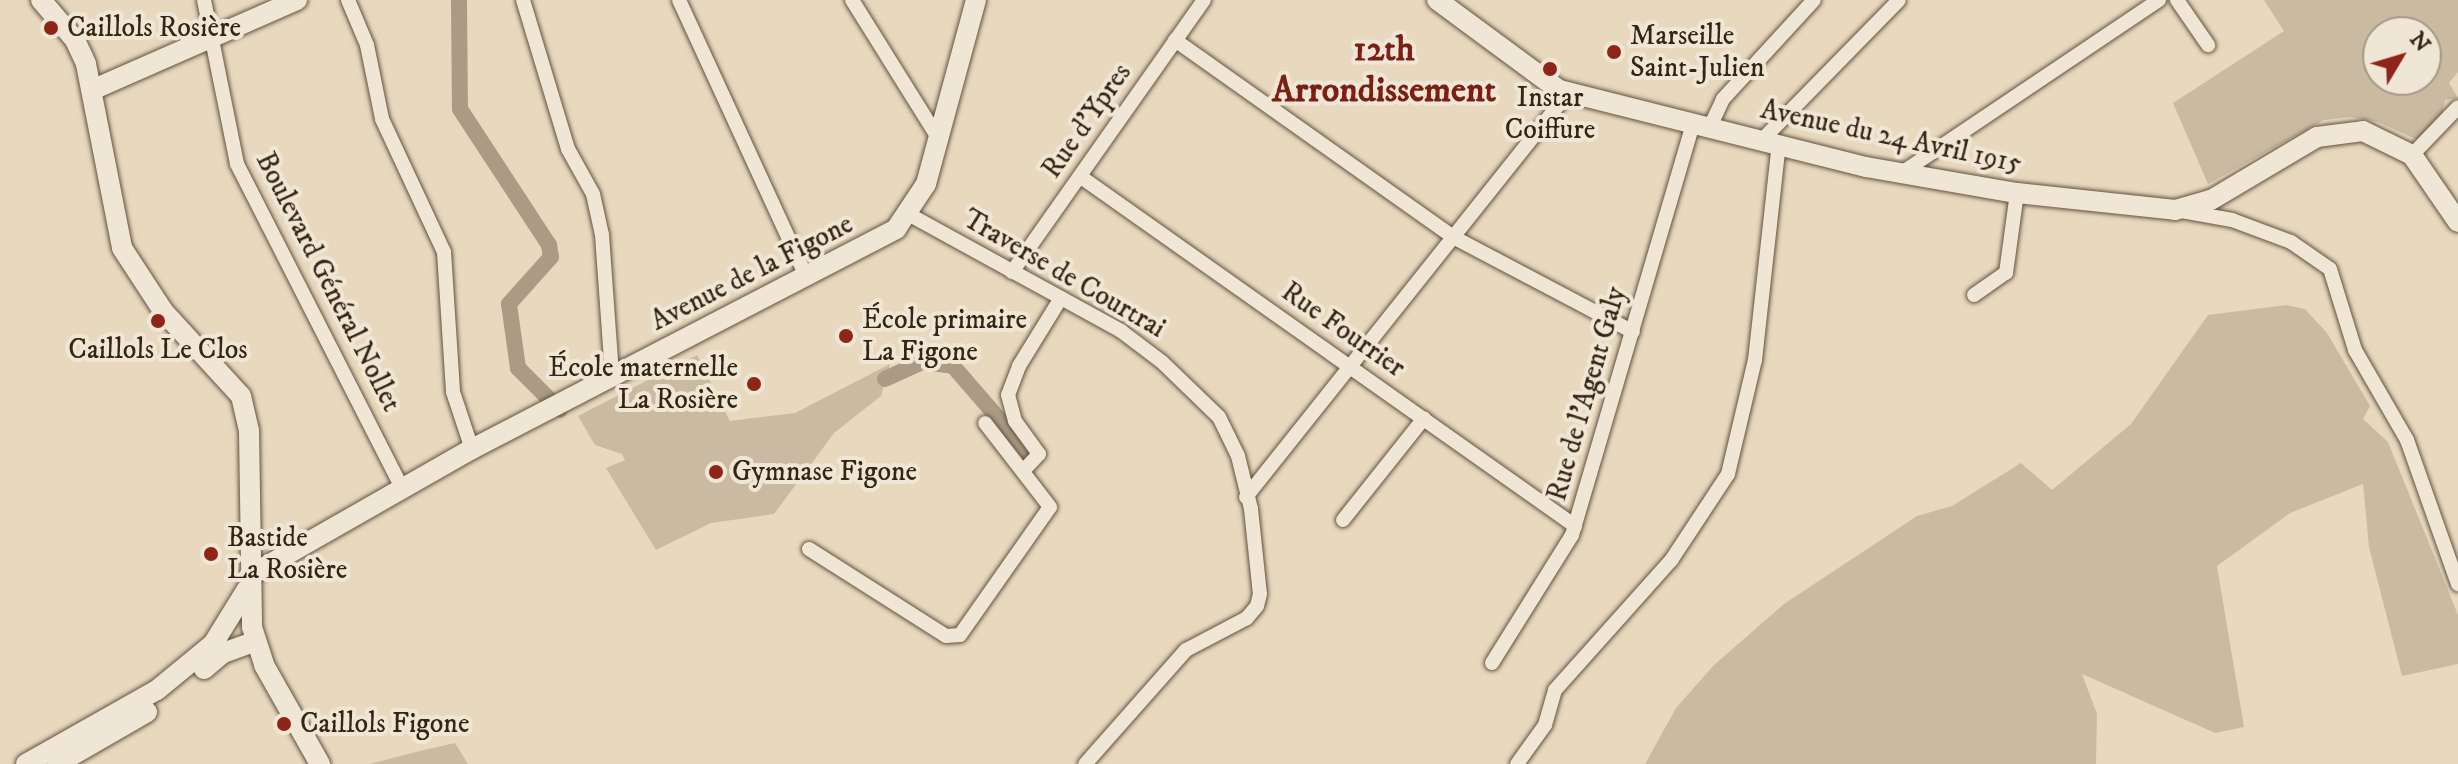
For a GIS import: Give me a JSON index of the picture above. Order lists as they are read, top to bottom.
{
  "streets": {
    "street": [
      "Rue d'Ypres",
      "Avenue du 24 Avril 1915",
      "Avenue de la Figone",
      "Traverse de Courtrai",
      "Boulevard Général Nollet",
      "Rue Fourrier",
      "Rue de l'Agent Galy"
    ]
  },
  "crossings": [
    ["Rue d'Ypres", "Traverse de Courtrai"],
    ["Rue d'Ypres", "Rue Fourrier"],
    ["Avenue du 24 Avril 1915", "Rue de l'Agent Galy"],
    ["Avenue de la Figone", "Traverse de Courtrai"],
    ["Avenue de la Figone", "Boulevard Général Nollet"],
    ["Rue Fourrier", "Rue de l'Agent Galy"]
  ],
  "districts": ["12th Arrondissement"],
  "places": [
    "Caillols Rosière",
    "Marseille Saint-Julien",
    "Instar Coiffure",
    "Caillols Le Clos",
    "École primaire La Figone",
    "École maternelle La Rosière",
    "Gymnase Figone",
    "Bastide La Rosière",
    "Caillols Figone"
  ],
  "north": "top right"
}
